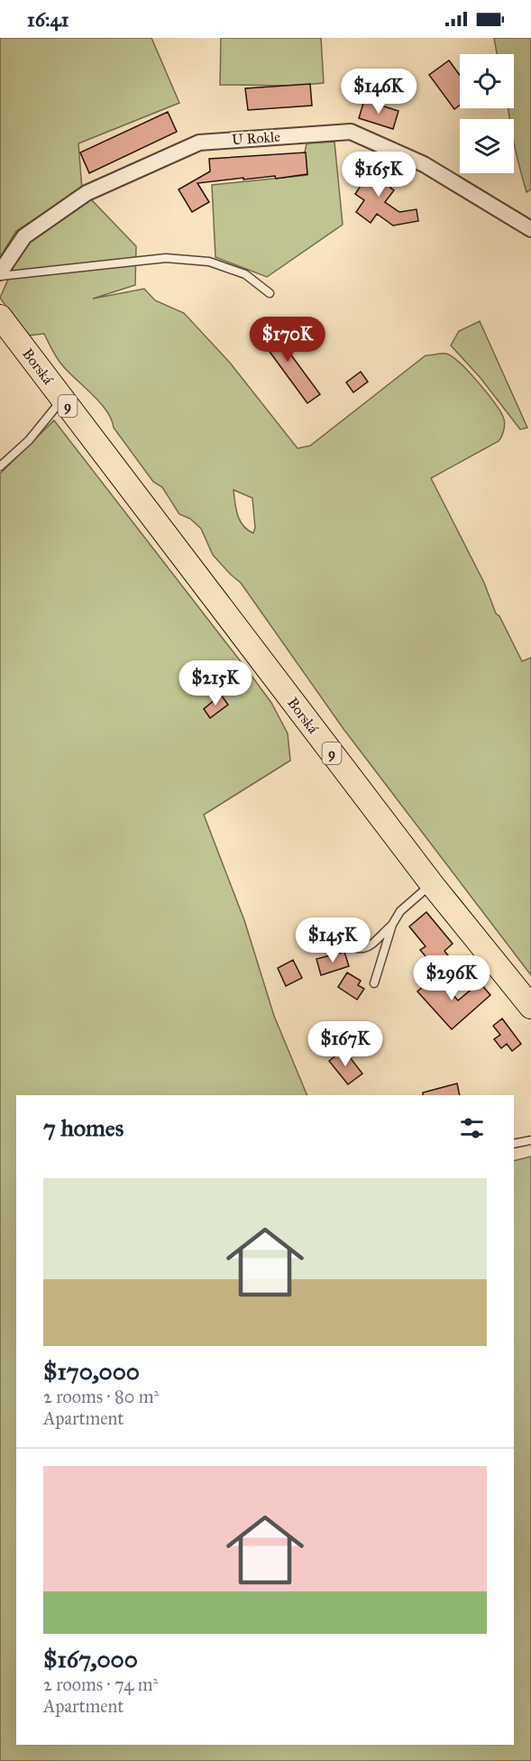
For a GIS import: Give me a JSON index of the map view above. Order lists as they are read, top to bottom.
{
  "streets": {
    "main road": ["Borská", "9"],
    "street": ["U Rokle"]
  },
  "page": {
    "status": "16:41",
    "price": [
      "$146K",
      "$165K",
      "$170K",
      "$215K",
      "$145K",
      "$296K",
      "$167K"
    ],
    "heading": "7 homes",
    "list": [
      {
        "name": "$170,000",
        "note": "2 rooms · 80 m² · Apartment"
      },
      {
        "name": "$167,000",
        "note": "2 rooms · 74 m² · Apartment"
      }
    ]
  }
}
